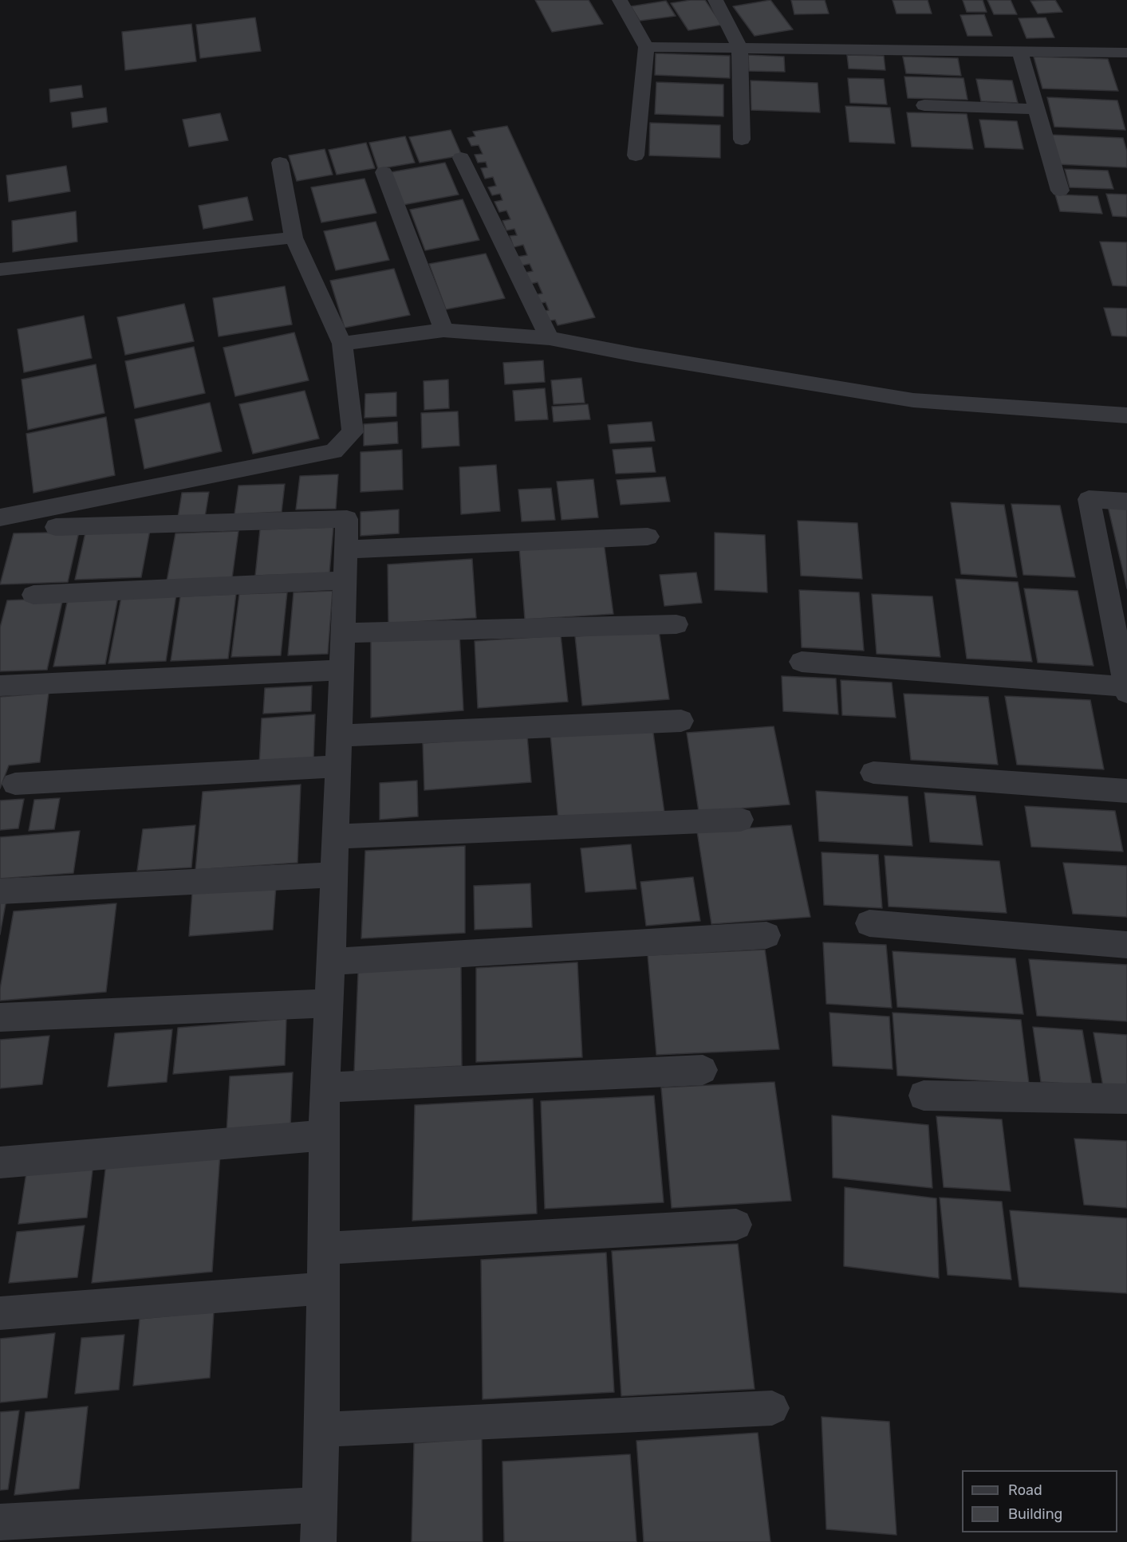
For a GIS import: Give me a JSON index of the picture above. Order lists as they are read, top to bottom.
{
  "legend": ["Road", "Building"]
}
